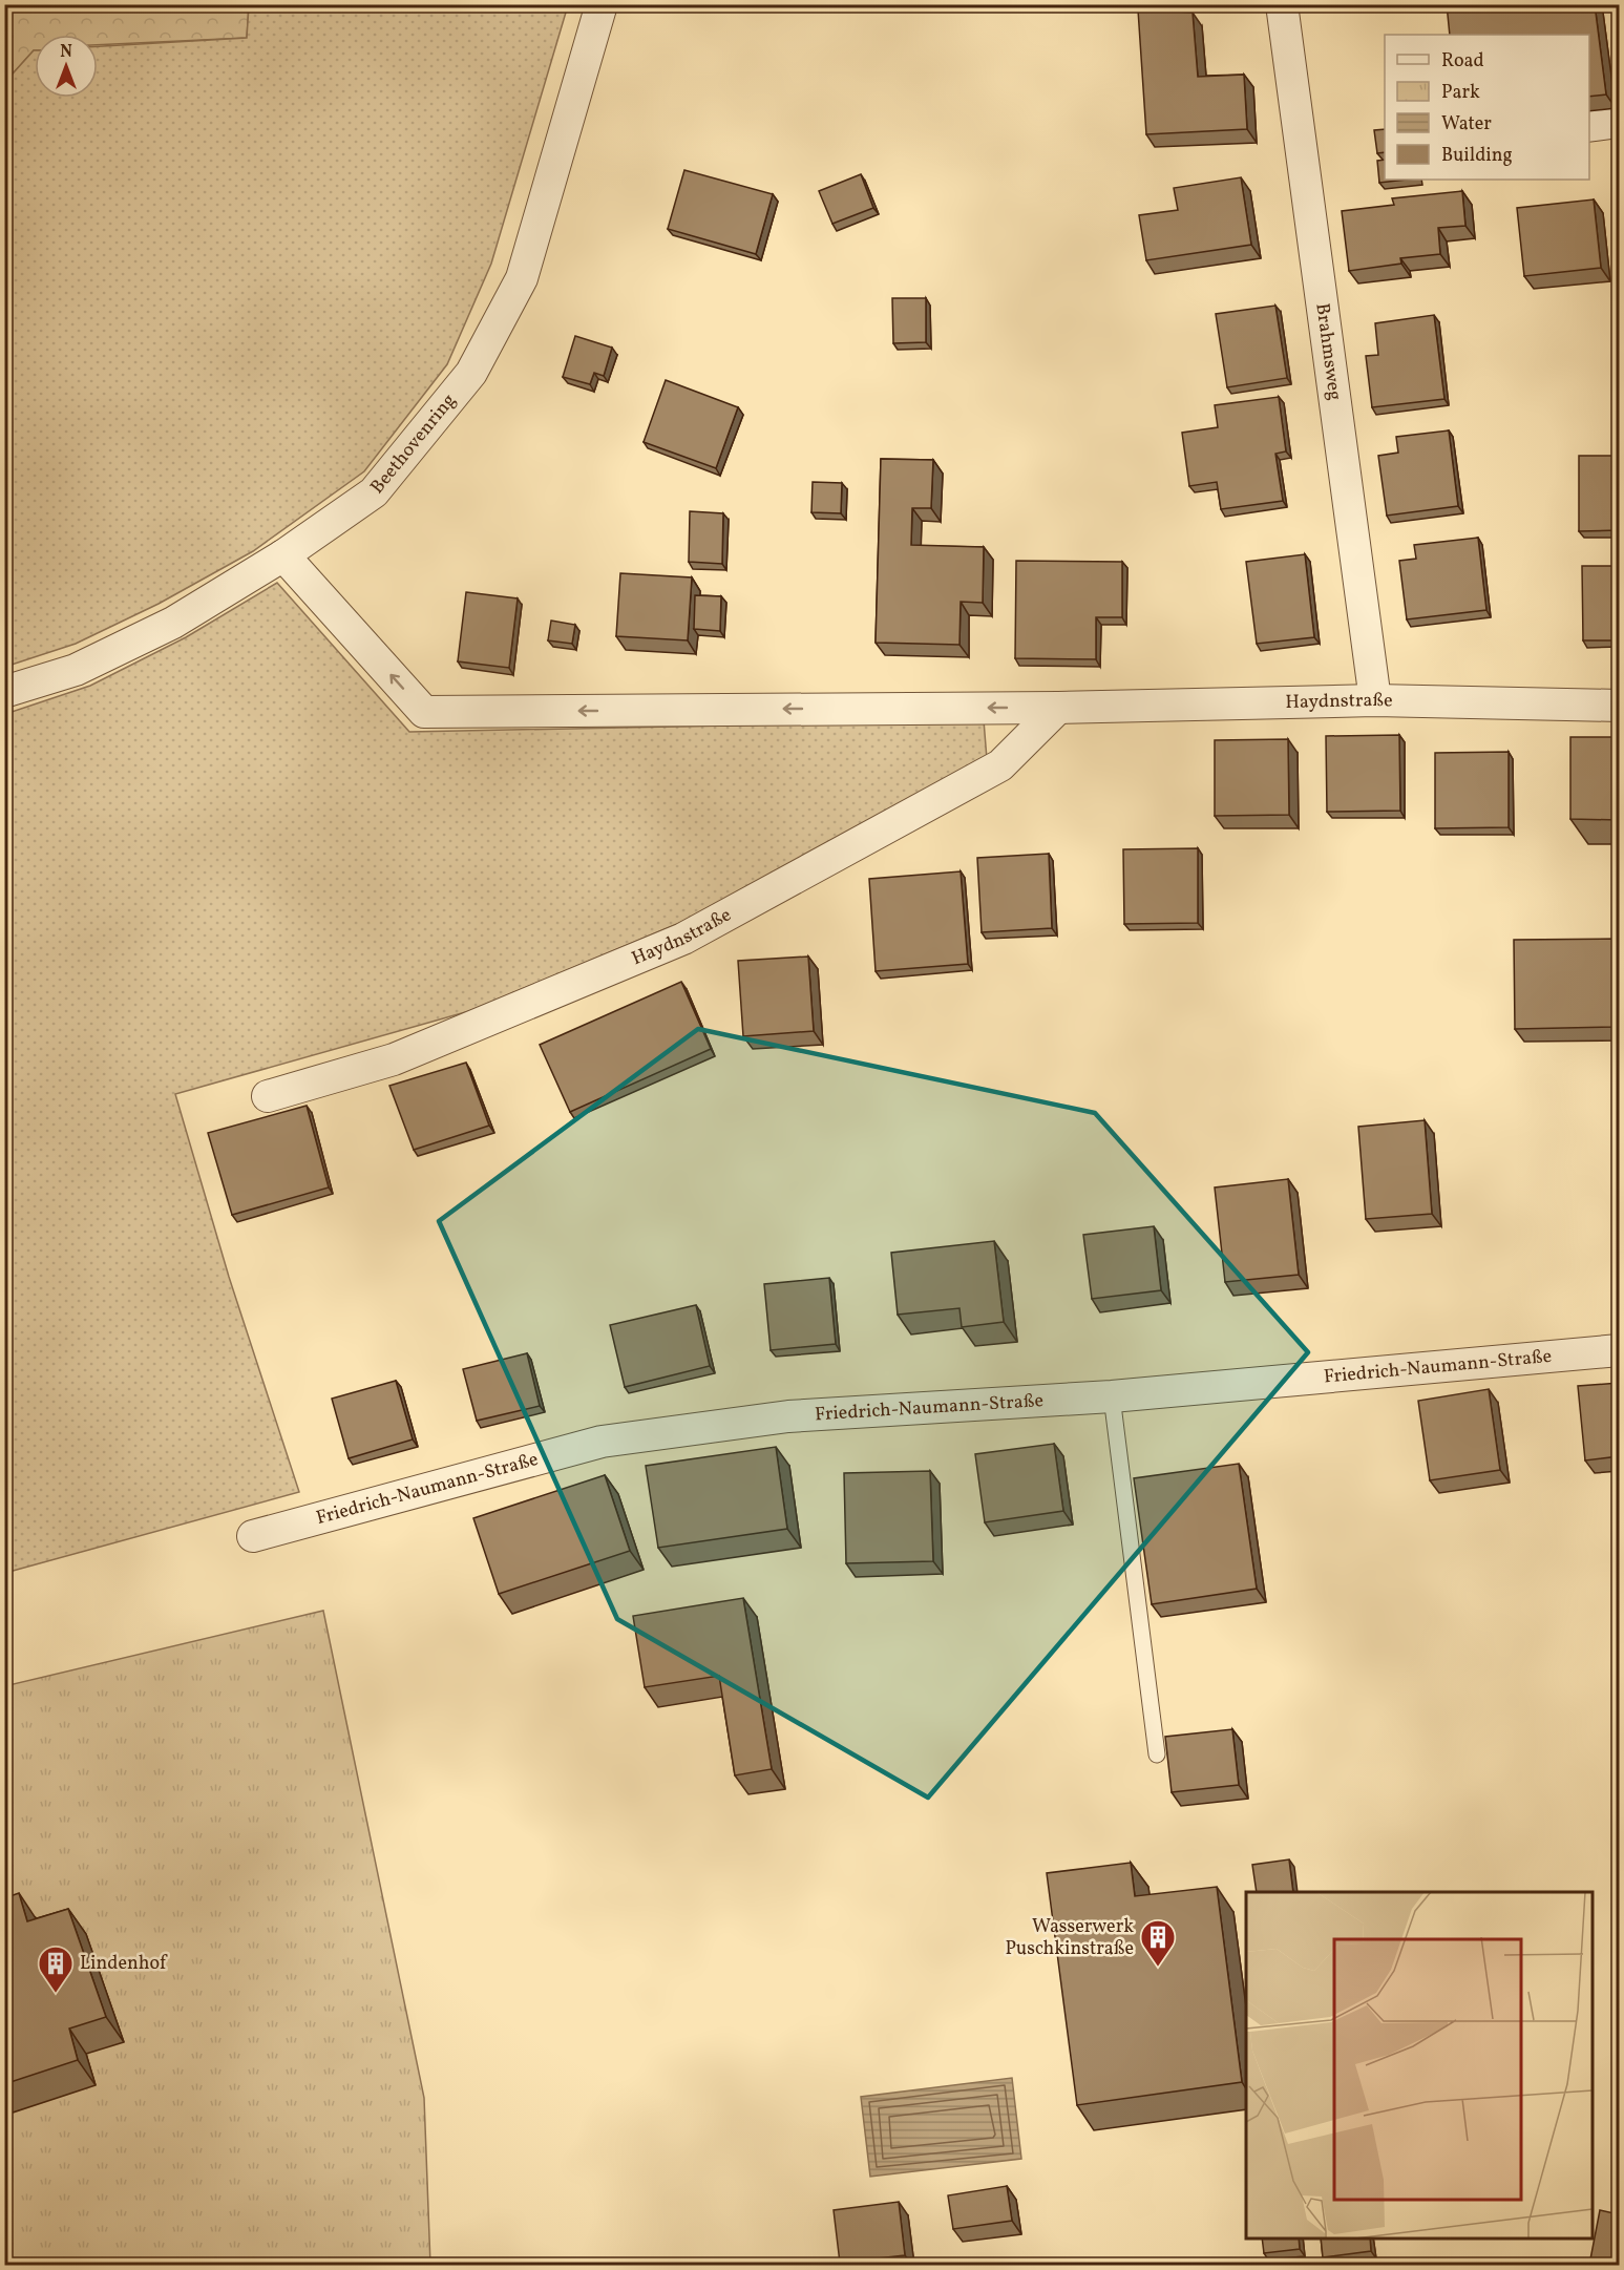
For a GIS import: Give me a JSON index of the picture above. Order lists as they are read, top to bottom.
{
  "streets": {
    "street": [
      "Brahmsweg",
      "Beethovenring",
      "Haydnstraße",
      "Friedrich-Naumann-Straße"
    ]
  },
  "crossings": [
    ["Brahmsweg", "Haydnstraße"],
    ["Beethovenring", "Haydnstraße"]
  ],
  "places": {
    "building": ["Wasserwerk Puschkinstraße", "Lindenhof"]
  },
  "legend": [
    "Road",
    "Park",
    "Water",
    "Building"
  ],
  "north": "top"
}
